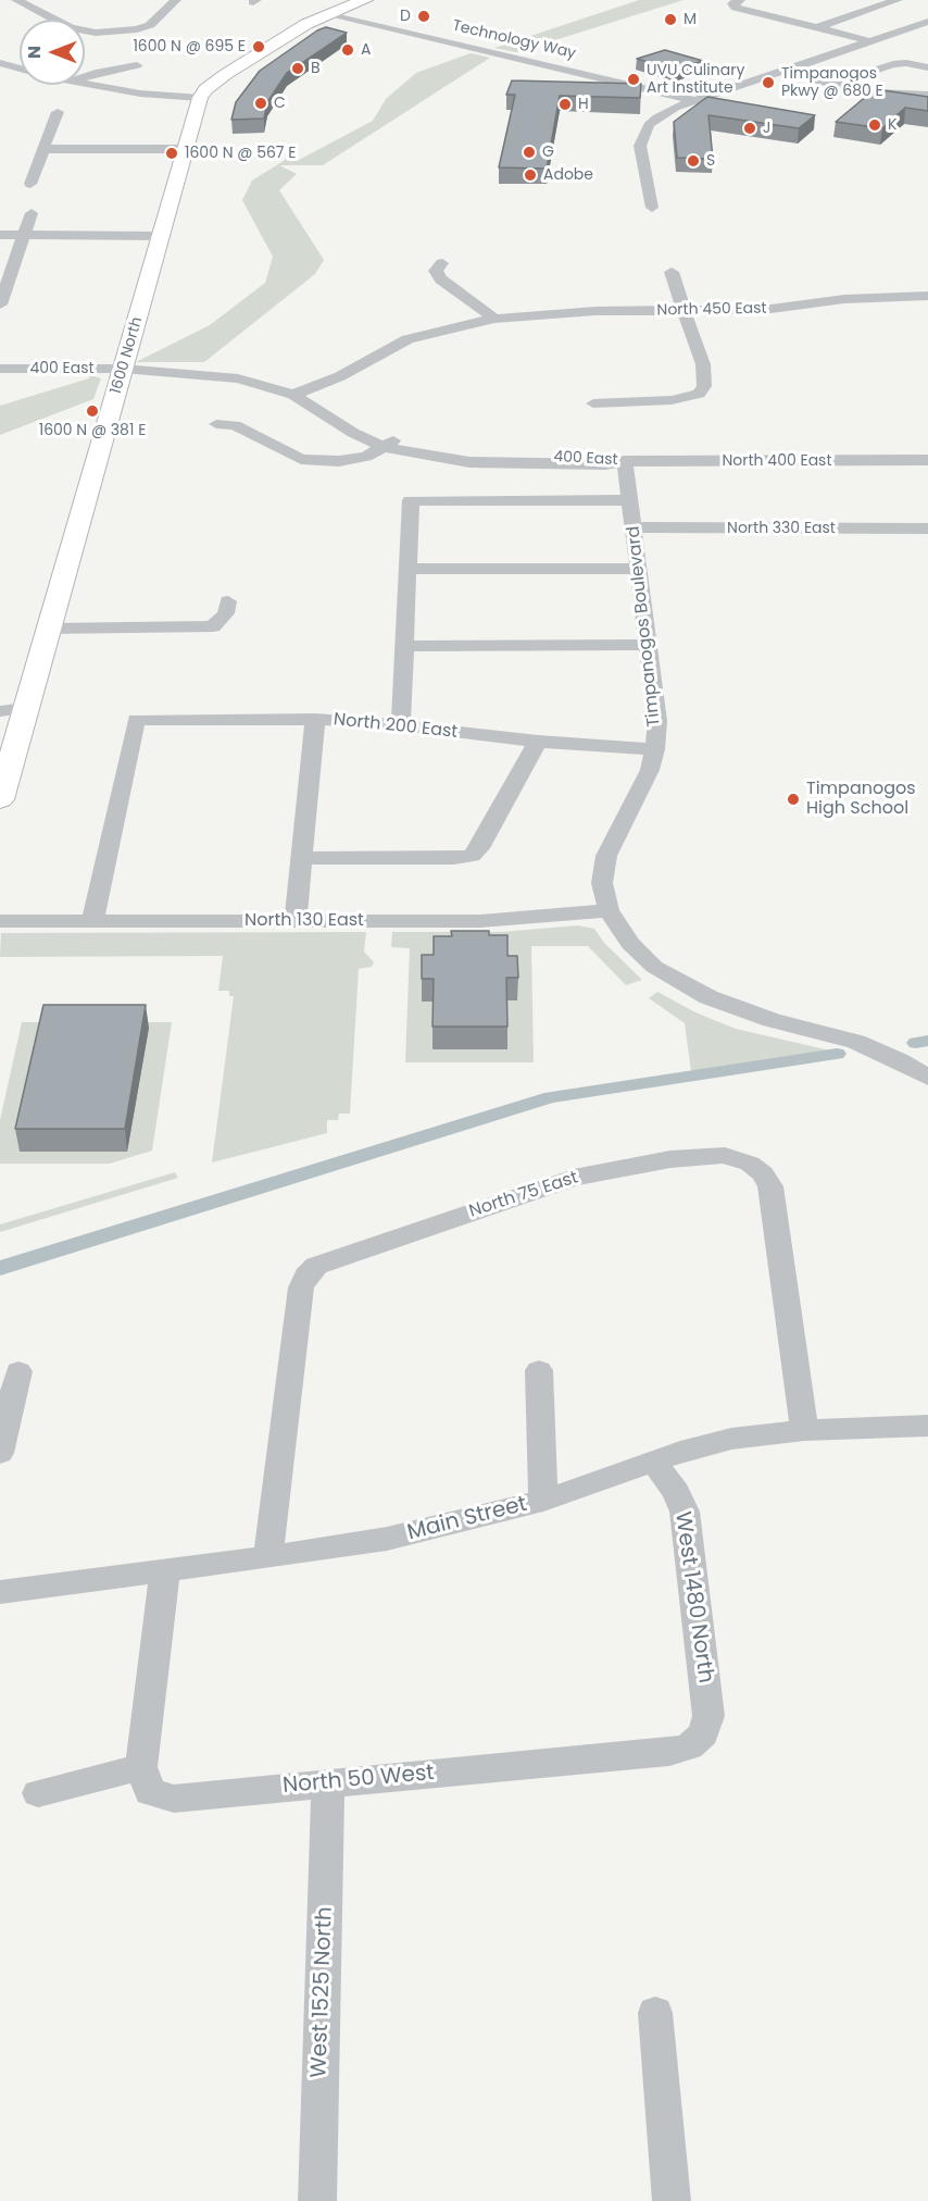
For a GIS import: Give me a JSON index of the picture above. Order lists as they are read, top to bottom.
{
  "streets": {
    "main road": ["1600 North"],
    "street": [
      "Technology Way",
      "North 450 East",
      "400 East",
      "North 400 East",
      "North 330 East",
      "Timpanogos Boulevard",
      "North 200 East",
      "North 130 East",
      "North 75 East",
      "Main Street",
      "West 1480 North",
      "North 50 West",
      "West 1525 North"
    ]
  },
  "crossings": [
    ["North 450 East", "400 East"],
    ["1600 North", "400 East"],
    ["400 East", "North 400 East"],
    ["400 East", "Timpanogos Boulevard"],
    ["North 400 East", "Timpanogos Boulevard"],
    ["North 330 East", "Timpanogos Boulevard"],
    ["Timpanogos Boulevard", "North 200 East"],
    ["Timpanogos Boulevard", "North 130 East"],
    ["North 200 East", "North 130 East"],
    ["North 75 East", "Main Street"],
    ["Main Street", "West 1480 North"],
    ["West 1480 North", "North 50 West"],
    ["North 50 West", "West 1525 North"]
  ],
  "places": [
    "D",
    "M",
    "1600 N @ 695 E",
    "A",
    "B",
    "UVU Culinary Art Institute",
    "Timpanogos Pkwy @ 680 E",
    "C",
    "H",
    "K",
    "J",
    "G",
    "1600 N @ 567 E",
    "S",
    "Adobe",
    "1600 N @ 381 E",
    "Timpanogos High School"
  ],
  "north": "left"
}
